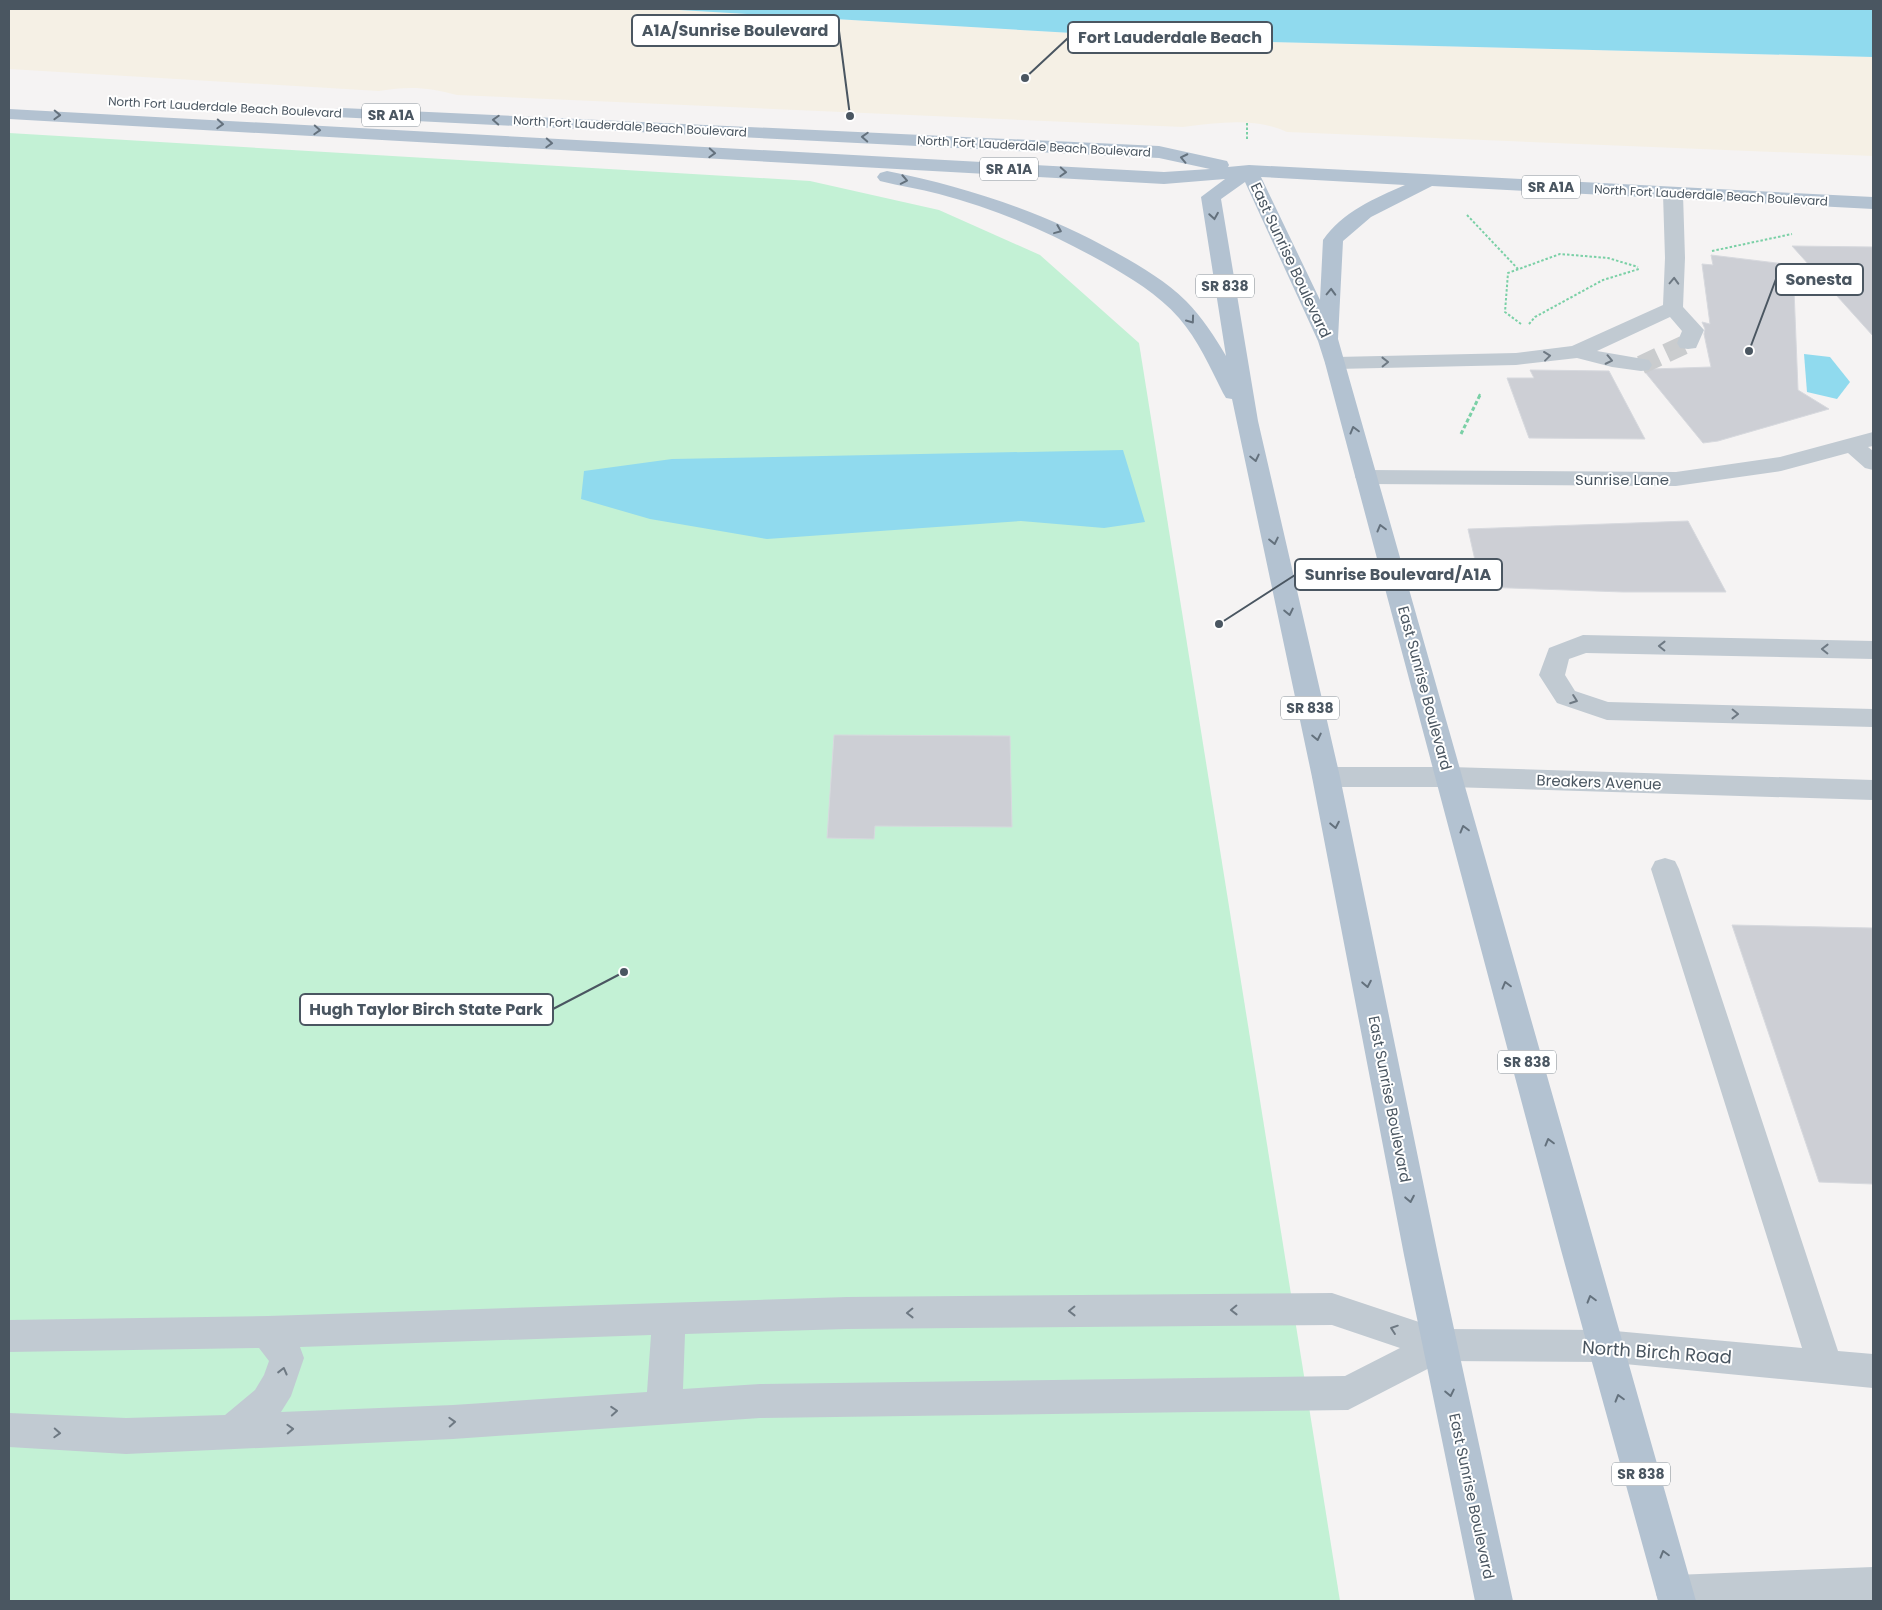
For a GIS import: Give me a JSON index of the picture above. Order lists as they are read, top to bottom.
{
  "streets": {
    "main road": [
      "North Fort Lauderdale Beach Boulevard",
      "SR A1A",
      "East Sunrise Boulevard",
      "SR 838"
    ],
    "street": ["Sunrise Lane", "Breakers Avenue", "North Birch Road"]
  },
  "crossings": [
    ["North Fort Lauderdale Beach Boulevard", "East Sunrise Boulevard"],
    ["East Sunrise Boulevard", "Sunrise Lane"],
    ["East Sunrise Boulevard", "Breakers Avenue"],
    ["East Sunrise Boulevard", "North Birch Road"]
  ],
  "places": [
    "Fort Lauderdale Beach",
    "A1A/Sunrise Boulevard",
    "Sonesta",
    "Sunrise Boulevard/A1A",
    "Hugh Taylor Birch State Park"
  ]
}
